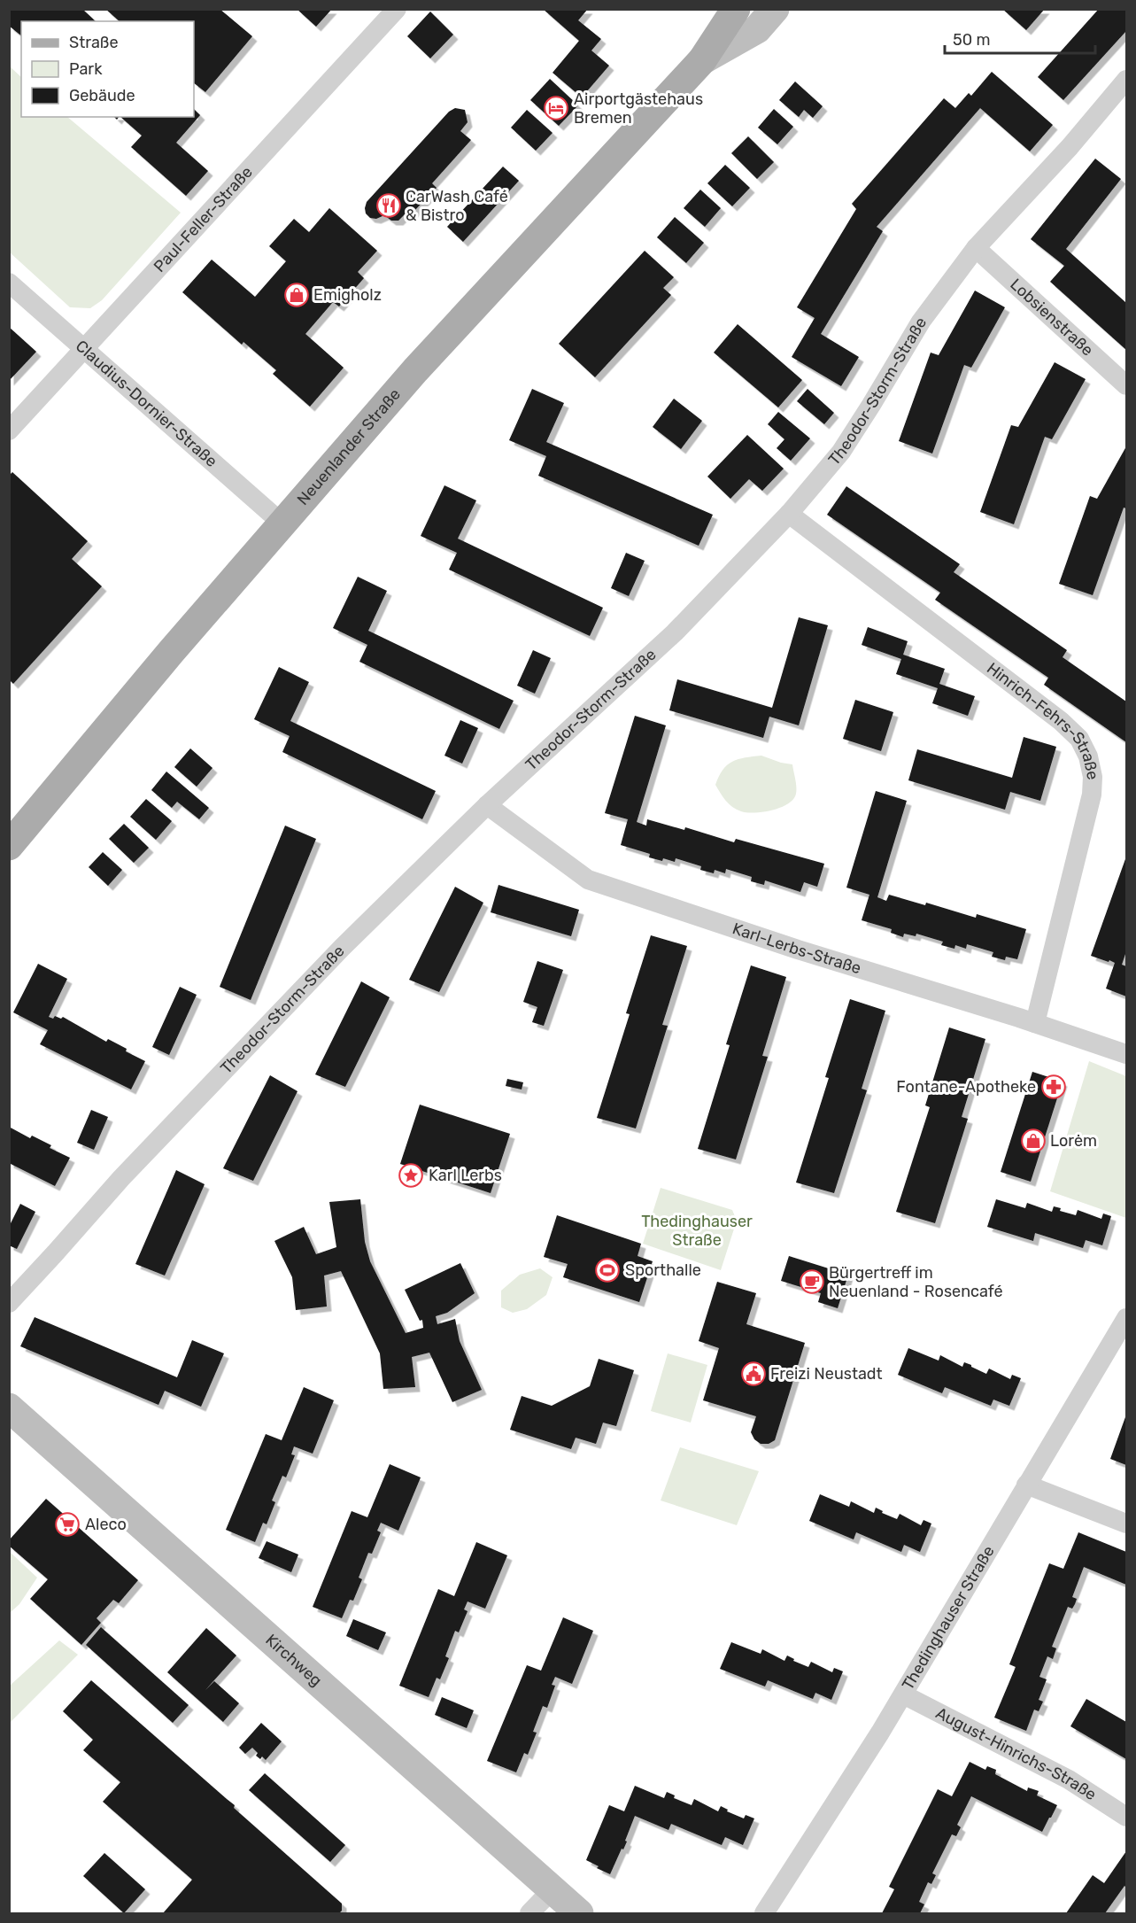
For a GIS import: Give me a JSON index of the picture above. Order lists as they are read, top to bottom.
{
  "streets": {
    "main road": ["Neuenlander Straße"],
    "street": [
      "Paul-Feller-Straße",
      "Lobsienstraße",
      "Theodor-Storm-Straße",
      "Claudius-Dornier-Straße",
      "Hinrich-Fehrs-Straße",
      "Karl-Lerbs-Straße",
      "Thedinghauser Straße",
      "Kirchweg",
      "August-Hinrichs-Straße"
    ]
  },
  "crossings": [
    ["Paul-Feller-Straße", "Claudius-Dornier-Straße"],
    ["Lobsienstraße", "Theodor-Storm-Straße"],
    ["Theodor-Storm-Straße", "Hinrich-Fehrs-Straße"],
    ["Theodor-Storm-Straße", "Karl-Lerbs-Straße"],
    ["Claudius-Dornier-Straße", "Neuenlander Straße"],
    ["Hinrich-Fehrs-Straße", "Karl-Lerbs-Straße"],
    ["Thedinghauser Straße", "August-Hinrichs-Straße"]
  ],
  "parks": ["Thedinghauser Straße"],
  "places": {
    "hotel": ["Airportgästehaus Bremen"],
    "restaurant": ["CarWash Café & Bistro"],
    "shop": ["Emigholz", "Lorėm"],
    "pharmacy": ["Fontane-Apotheke"],
    "place": ["Karl Lerbs"],
    "sports": ["Sporthalle"],
    "cafe": ["Bürgertreff im Neuenland - Rosencafé"],
    "public building": ["Freizi Neustadt"],
    "supermarket": ["Aleco"]
  },
  "legend": ["Straße", "Park", "Gebäude"],
  "scale_bar": "50 m"
}
